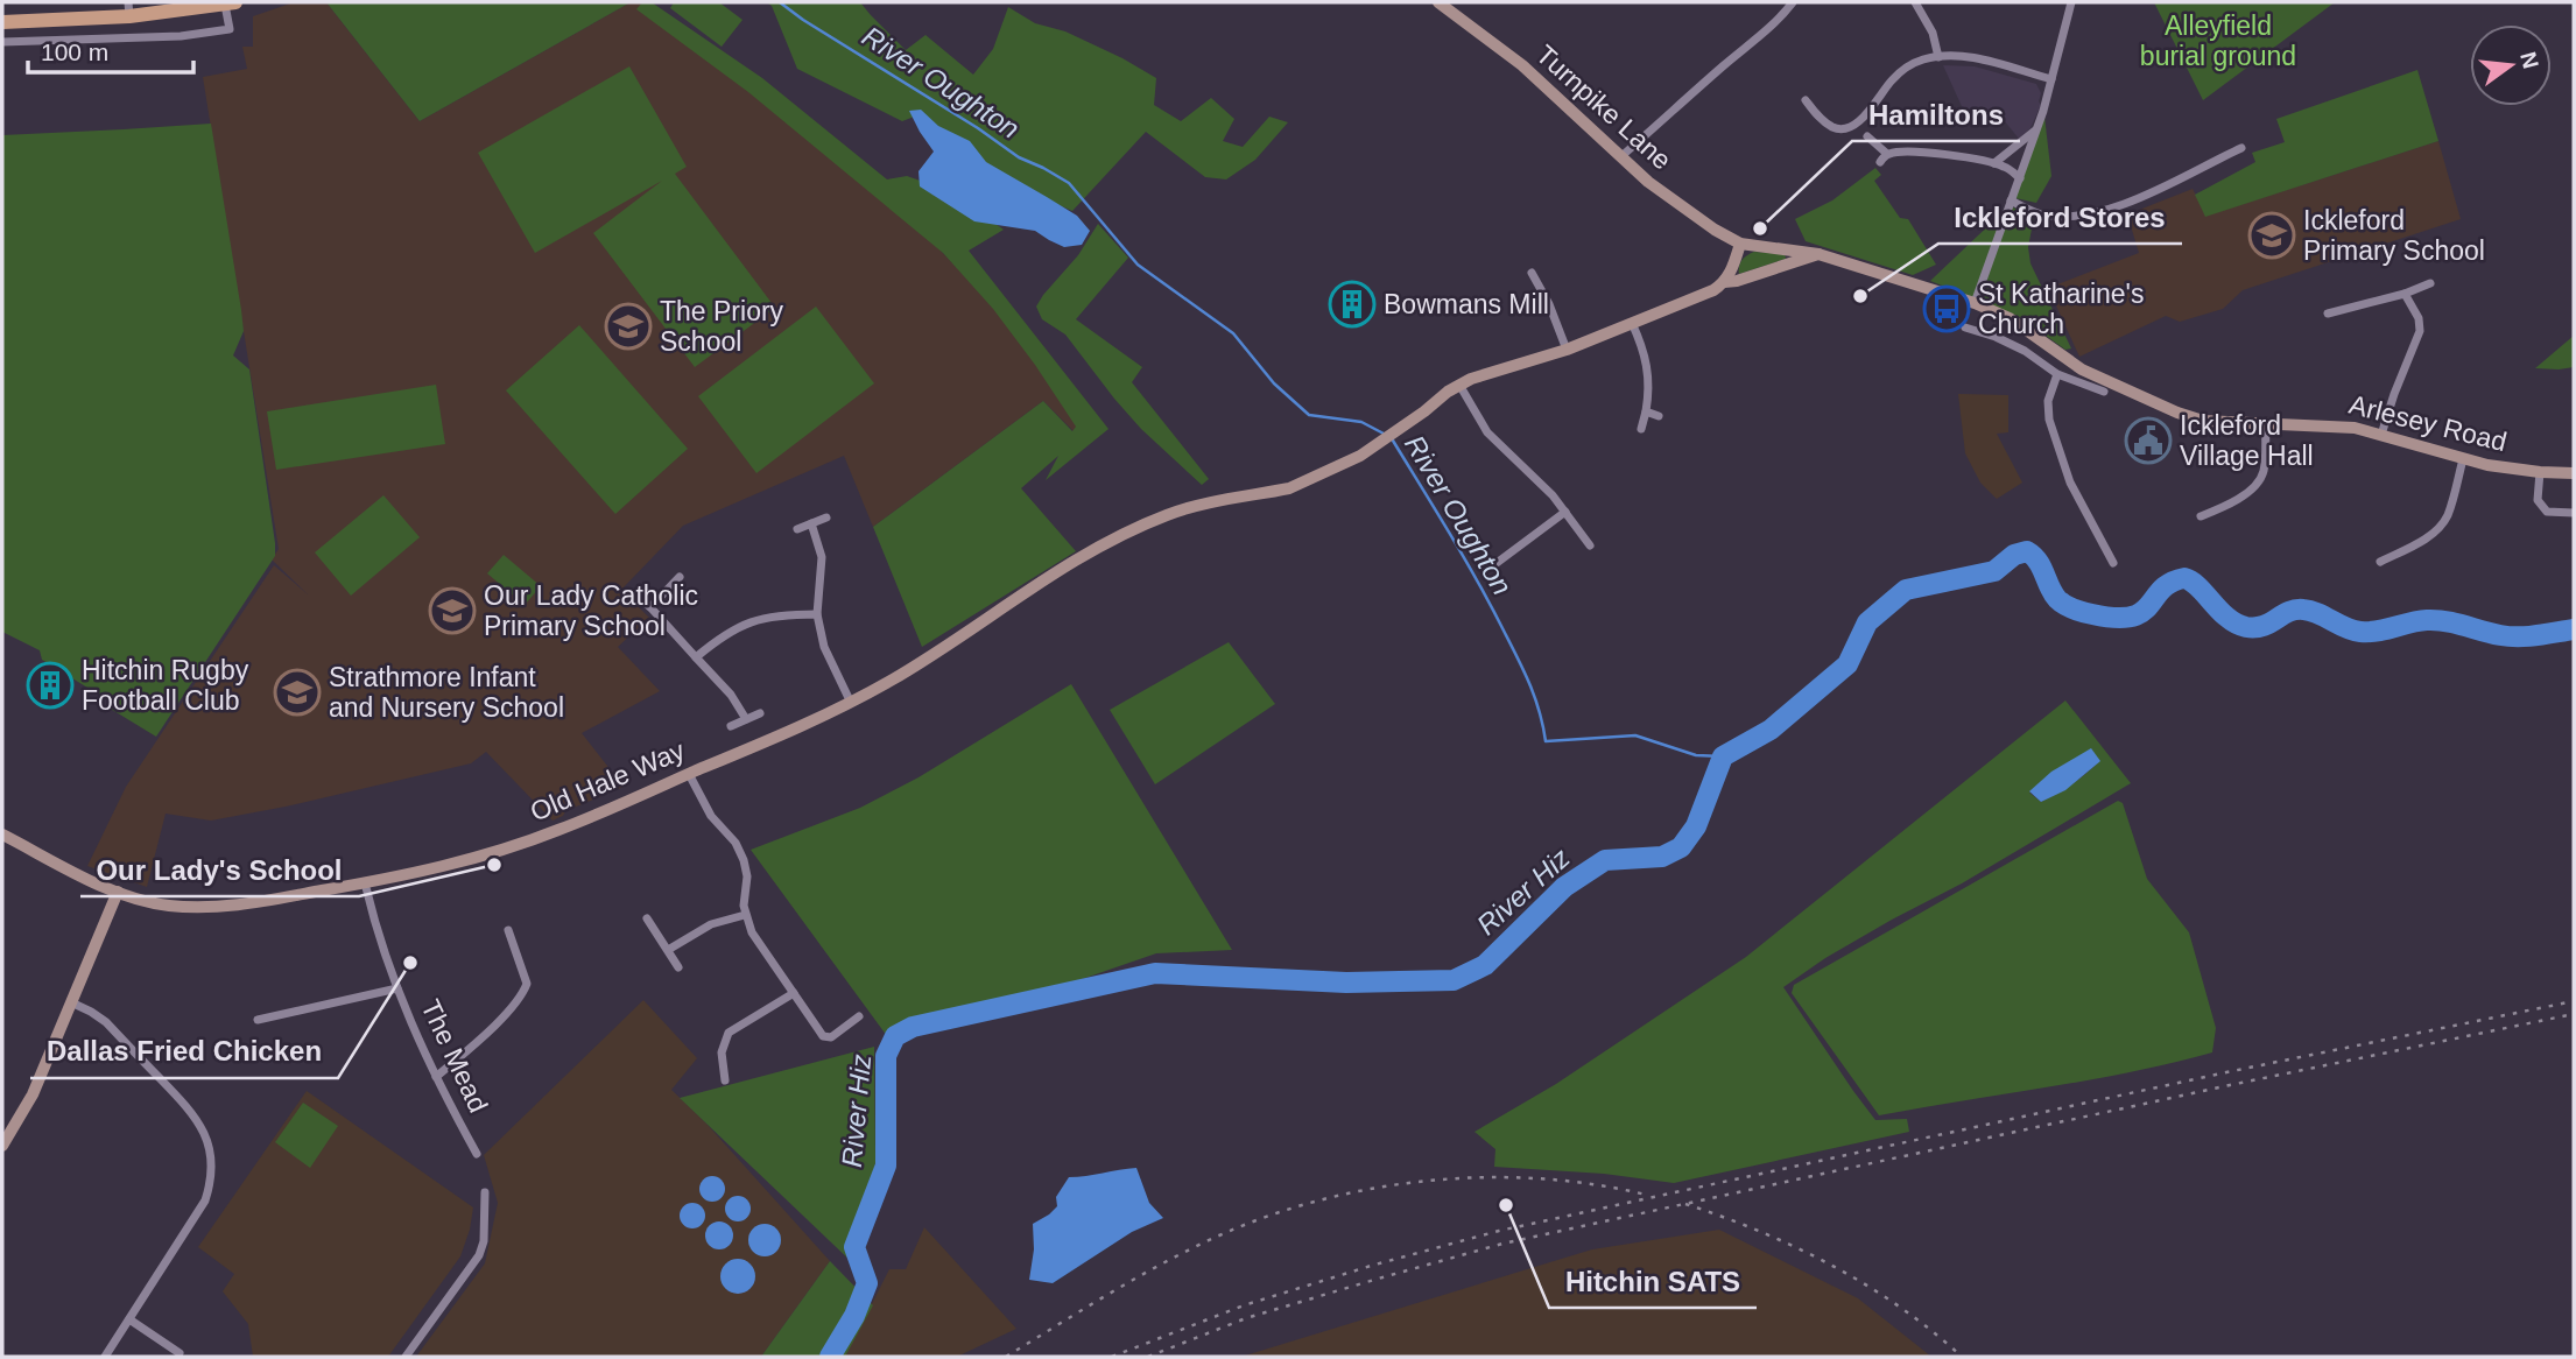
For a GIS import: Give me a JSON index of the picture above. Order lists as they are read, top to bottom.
{
  "streets": {
    "street": [
      "Turnpike Lane",
      "Arlesey Road",
      "Old Hale Way",
      "The Mead"
    ]
  },
  "crossings": [
    ["Turnpike Lane", "Arlesey Road"],
    ["Old Hale Way", "The Mead"]
  ],
  "water": ["River Oughton", "River Hiz"],
  "parks": ["Alleyfield burial ground"],
  "places": {
    "other": [
      "Hamiltons",
      "Ickleford Stores",
      "Our Lady's School",
      "Dallas Fried Chicken",
      "Hitchin SATS"
    ],
    "school or university": [
      "Ickleford Primary School",
      "The Priory School",
      "Our Lady Catholic Primary School",
      "Strathmore Infant and Nursery School"
    ],
    "building": ["Bowmans Mill", "Hitchin Rugby Football Club"],
    "bus stop": ["St Katharine's Church"],
    "public building": ["Ickleford Village Hall"]
  },
  "scale_bar": "100 m",
  "north": "right"
}
